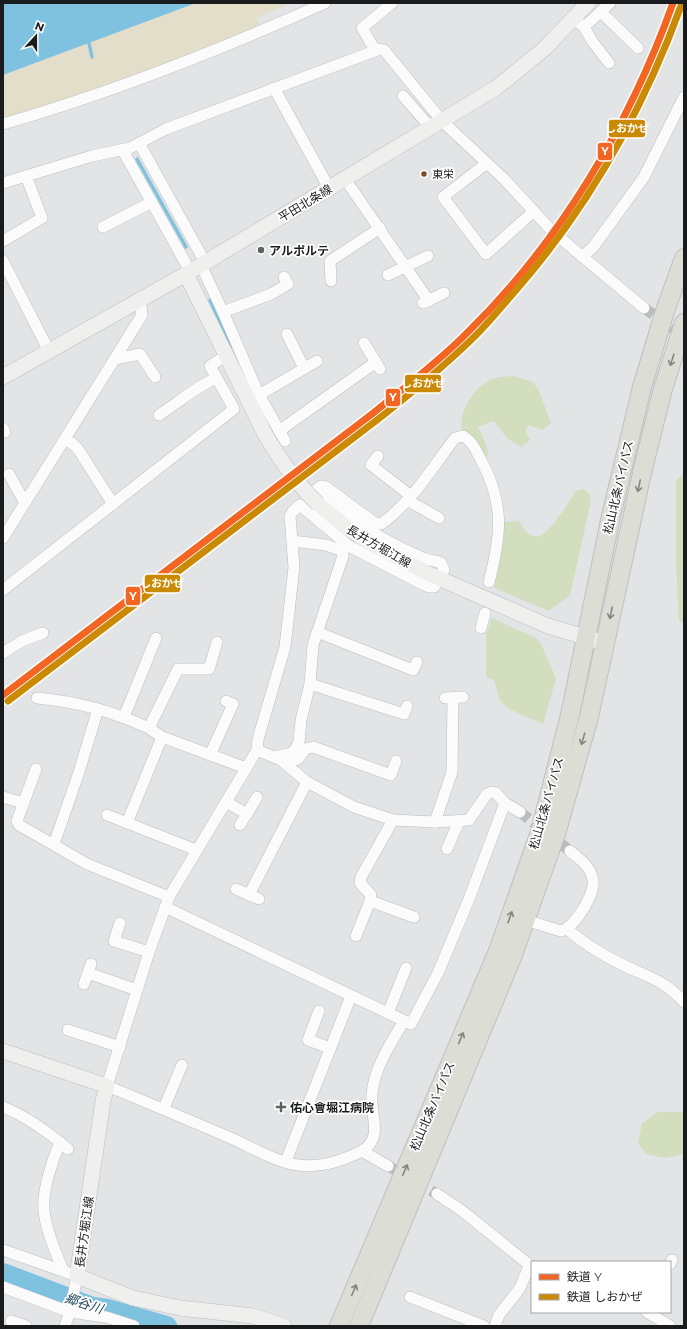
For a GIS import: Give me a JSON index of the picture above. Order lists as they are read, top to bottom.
{
  "streets": {
    "highway": ["松山北条バイパス"],
    "main road": ["平田北条線", "長井方堀江線"]
  },
  "crossings": [
    ["平田北条線", "長井方堀江線"],
    ["松山北条バイパス", "長井方堀江線"]
  ],
  "water": ["郷谷川"],
  "places": {
    "other": ["東栄", "アルポルテ"],
    "health": ["佑心會堀江病院"]
  },
  "lines": ["rail line Y", "rail line しおかぜ"],
  "legend": ["鉄道 Y", "鉄道 しおかぜ"],
  "north": "top"
}
